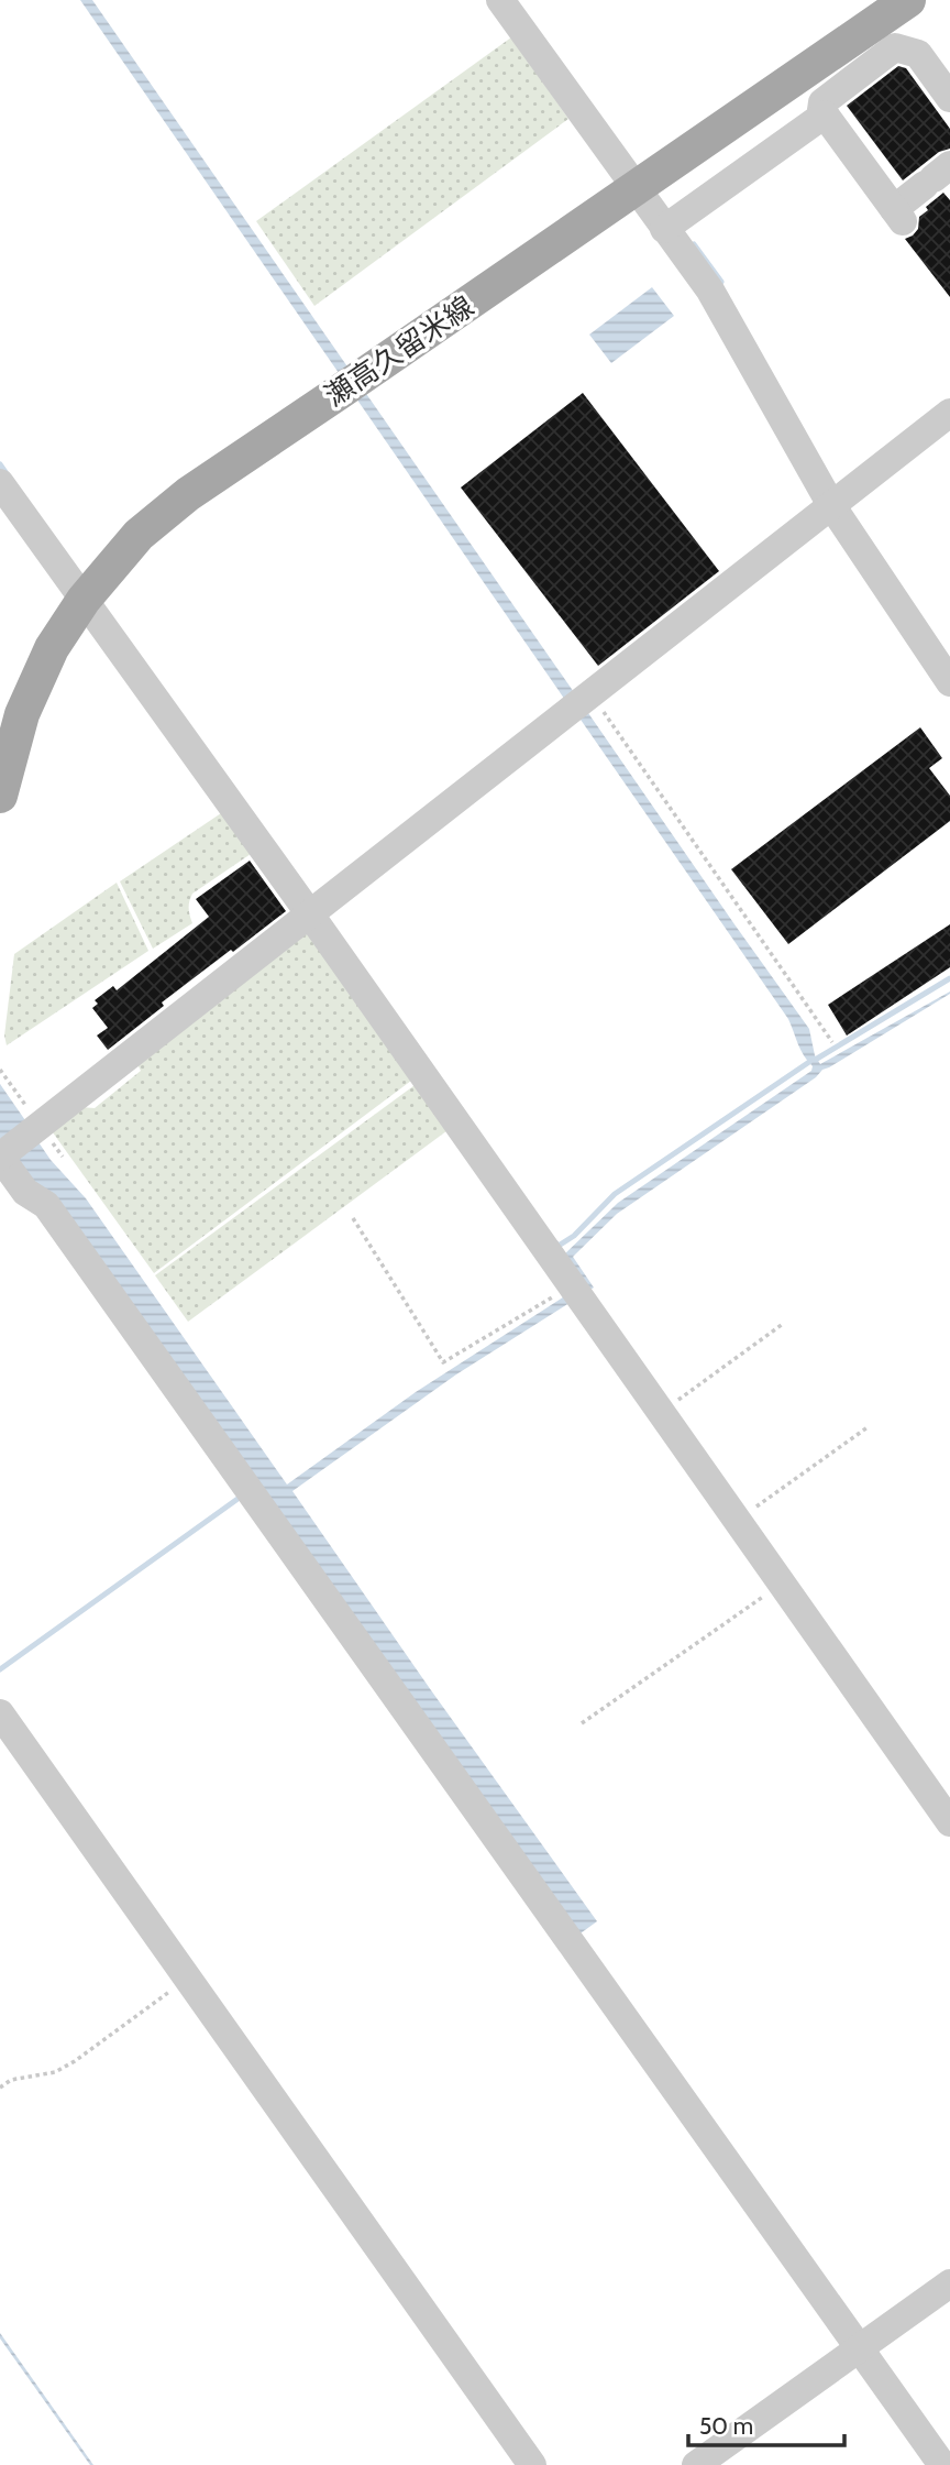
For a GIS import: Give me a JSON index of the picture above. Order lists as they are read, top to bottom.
{
  "streets": {
    "main road": ["瀬高久留米線"]
  },
  "scale_bar": "50 m"
}
